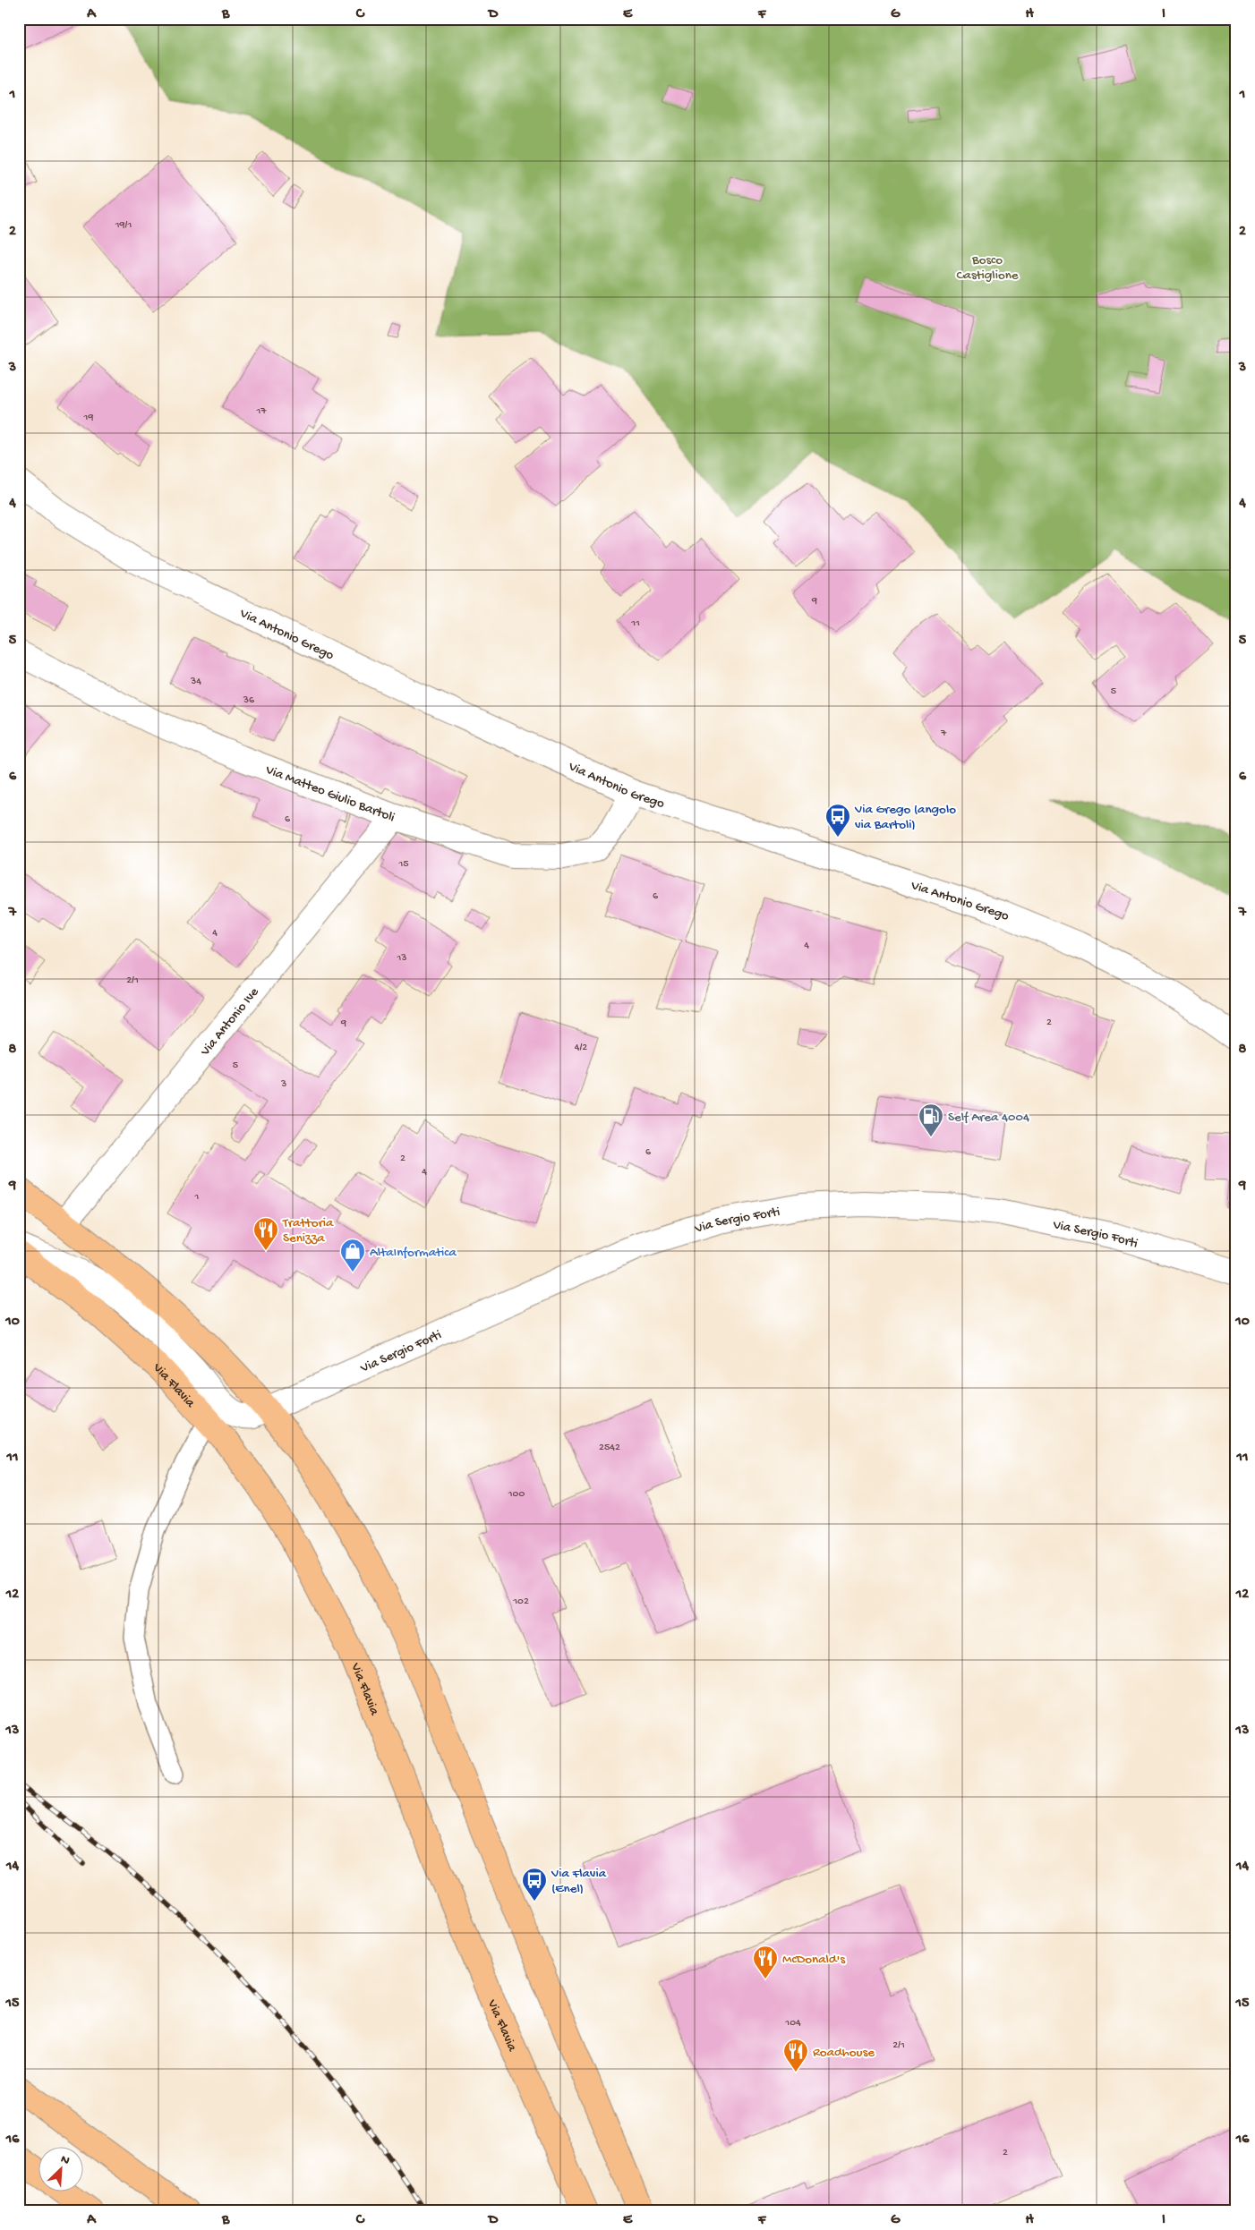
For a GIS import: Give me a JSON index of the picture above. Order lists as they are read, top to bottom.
{
  "streets": {
    "main road": ["Via Flavia"],
    "street": [
      "Via Antonio Grego",
      "Via Matteo Giulio Bartoli",
      "Via Antonio Ive",
      "Via Sergio Forti"
    ]
  },
  "crossings": [
    ["Via Antonio Grego", "Via Matteo Giulio Bartoli"],
    ["Via Matteo Giulio Bartoli", "Via Antonio Ive"],
    ["Via Sergio Forti", "Via Flavia"]
  ],
  "parks": ["Bosco Castiglione"],
  "places": {
    "bus stop": ["Via Grego (angolo via Bartoli)", "Via Flavia (Enel)"],
    "fuel station": ["Self Area 4004"],
    "restaurant": ["Trattoria Senizza", "McDonald's", "Roadhouse"],
    "shop": ["AltaInformatica"]
  },
  "house_numbers": [
    "19/1",
    "17",
    "19",
    "9",
    "11",
    "34",
    "5",
    "36",
    "7",
    "6",
    "15",
    "6",
    "4",
    "4",
    "13",
    "2/1",
    "2",
    "9",
    "4/2",
    "5",
    "3",
    "6",
    "2",
    "4",
    "1",
    "2542",
    "100",
    "102",
    "104",
    "2/1",
    "2"
  ],
  "north": "top right",
  "grid": {
    "columns": [
      "A",
      "B",
      "C",
      "D",
      "E",
      "F",
      "G",
      "H",
      "I"
    ],
    "rows": [
      "1",
      "2",
      "3",
      "4",
      "5",
      "6",
      "7",
      "8",
      "9",
      "10",
      "11",
      "12",
      "13",
      "14",
      "15",
      "16"
    ]
  }
}
